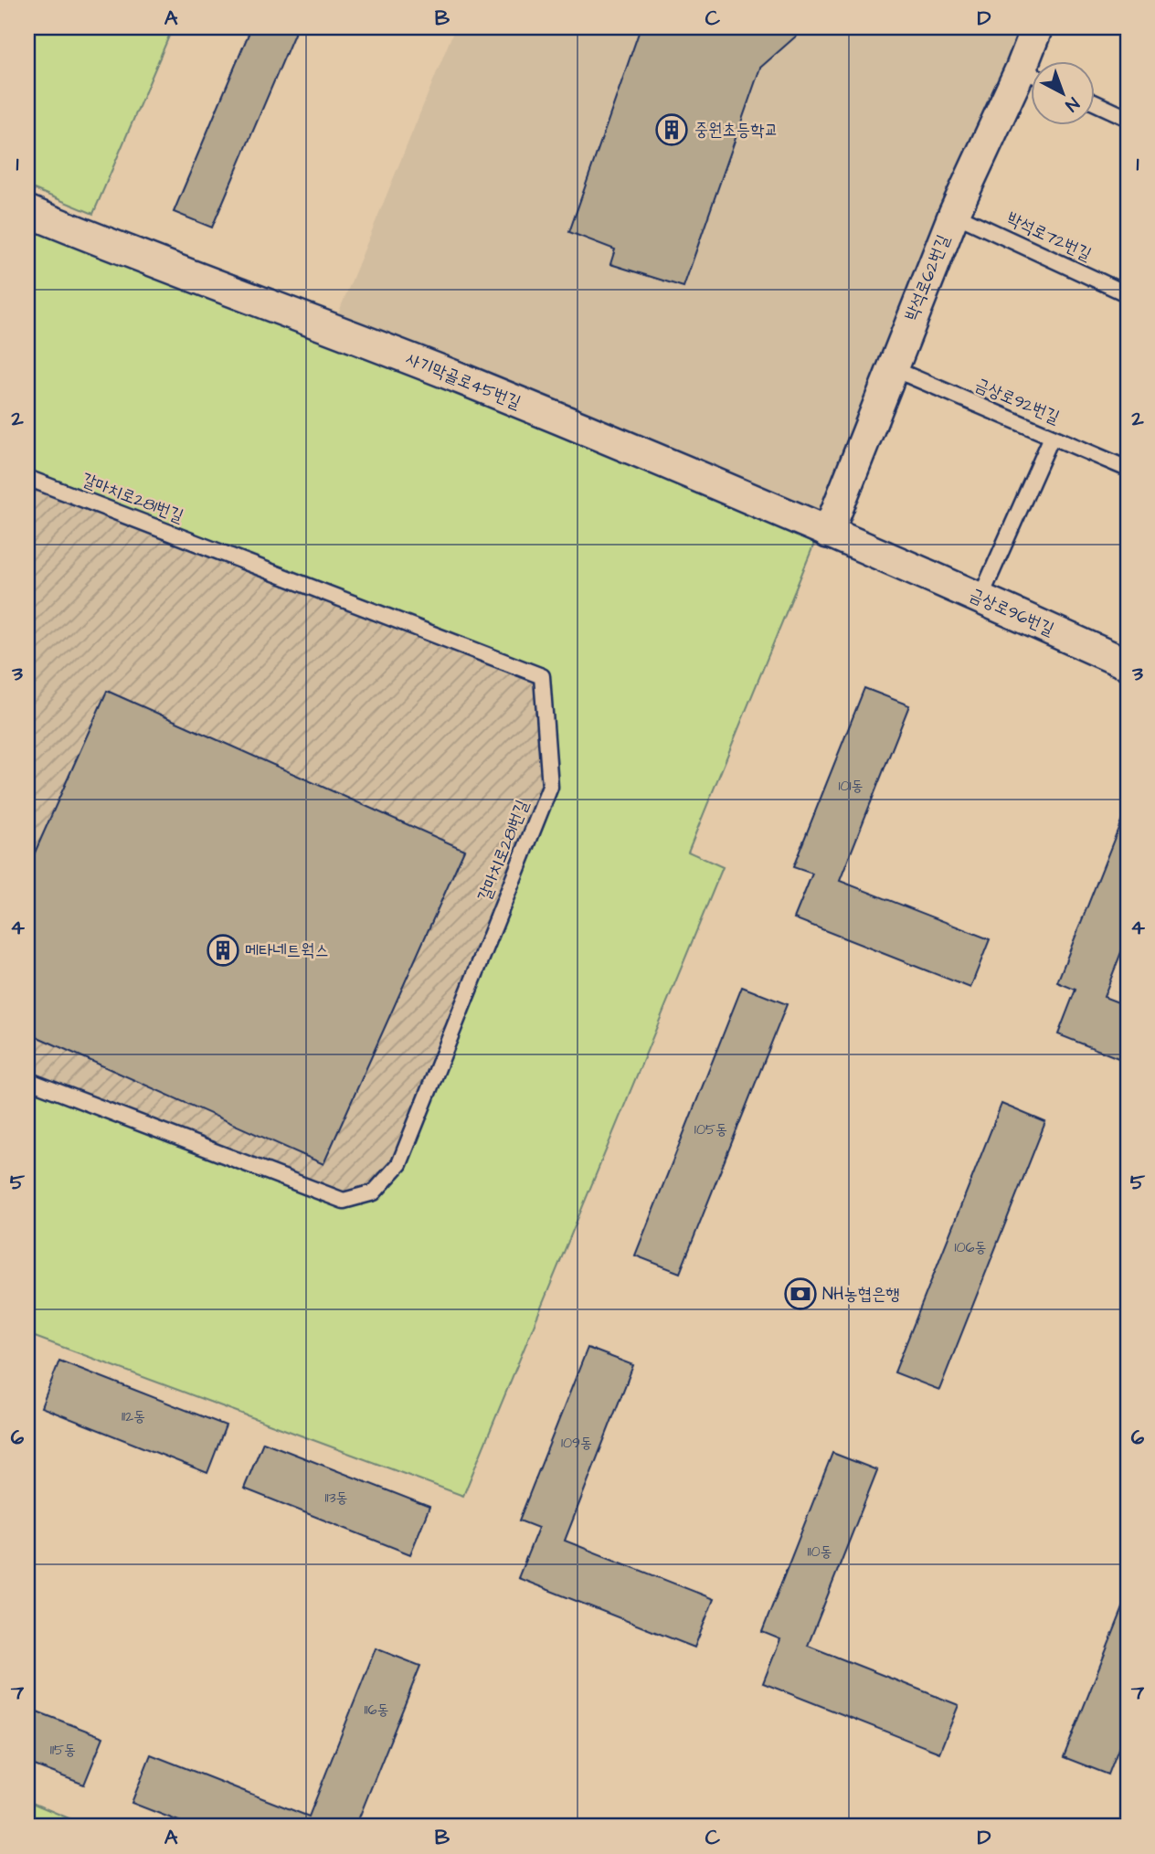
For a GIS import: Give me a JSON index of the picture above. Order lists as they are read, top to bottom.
{
  "streets": {
    "street": ["박석로62번길", "사기막골로45번길", "금상로96번길"],
    "lane": ["박석로72번길", "금상로92번길", "갈마치로281번길"]
  },
  "crossings": [
    ["박석로72번길", "박석로62번길"],
    ["박석로62번길", "사기막골로45번길"],
    ["박석로62번길", "금상로92번길"],
    ["사기막골로45번길", "금상로96번길"]
  ],
  "places": {
    "building": ["중원초등학교", "메타네트웍스"],
    "bank": ["NH농협은행"]
  },
  "house_numbers": [
    "101동",
    "105동",
    "106동",
    "112동",
    "109동",
    "113동",
    "110동",
    "116동",
    "115동"
  ],
  "north": "bottom right",
  "grid": {
    "columns": [
      "A",
      "B",
      "C",
      "D"
    ],
    "rows": [
      "1",
      "2",
      "3",
      "4",
      "5",
      "6",
      "7"
    ]
  }
}
